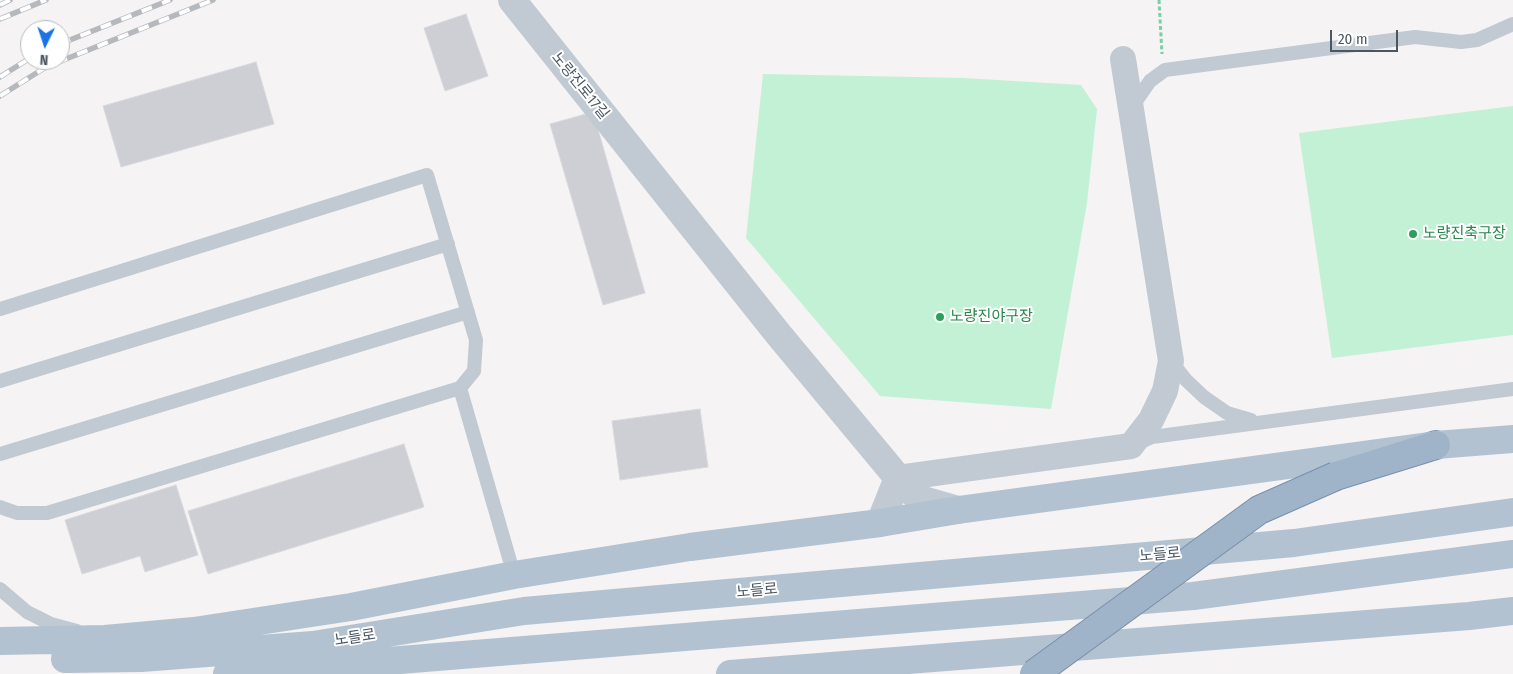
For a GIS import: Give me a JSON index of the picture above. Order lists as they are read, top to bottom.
{
  "streets": {
    "main road": ["노들로"],
    "street": ["노량진로17길"]
  },
  "places": ["노량진축구장", "노량진야구장"],
  "scale_bar": "20 m",
  "north": "bottom"
}
